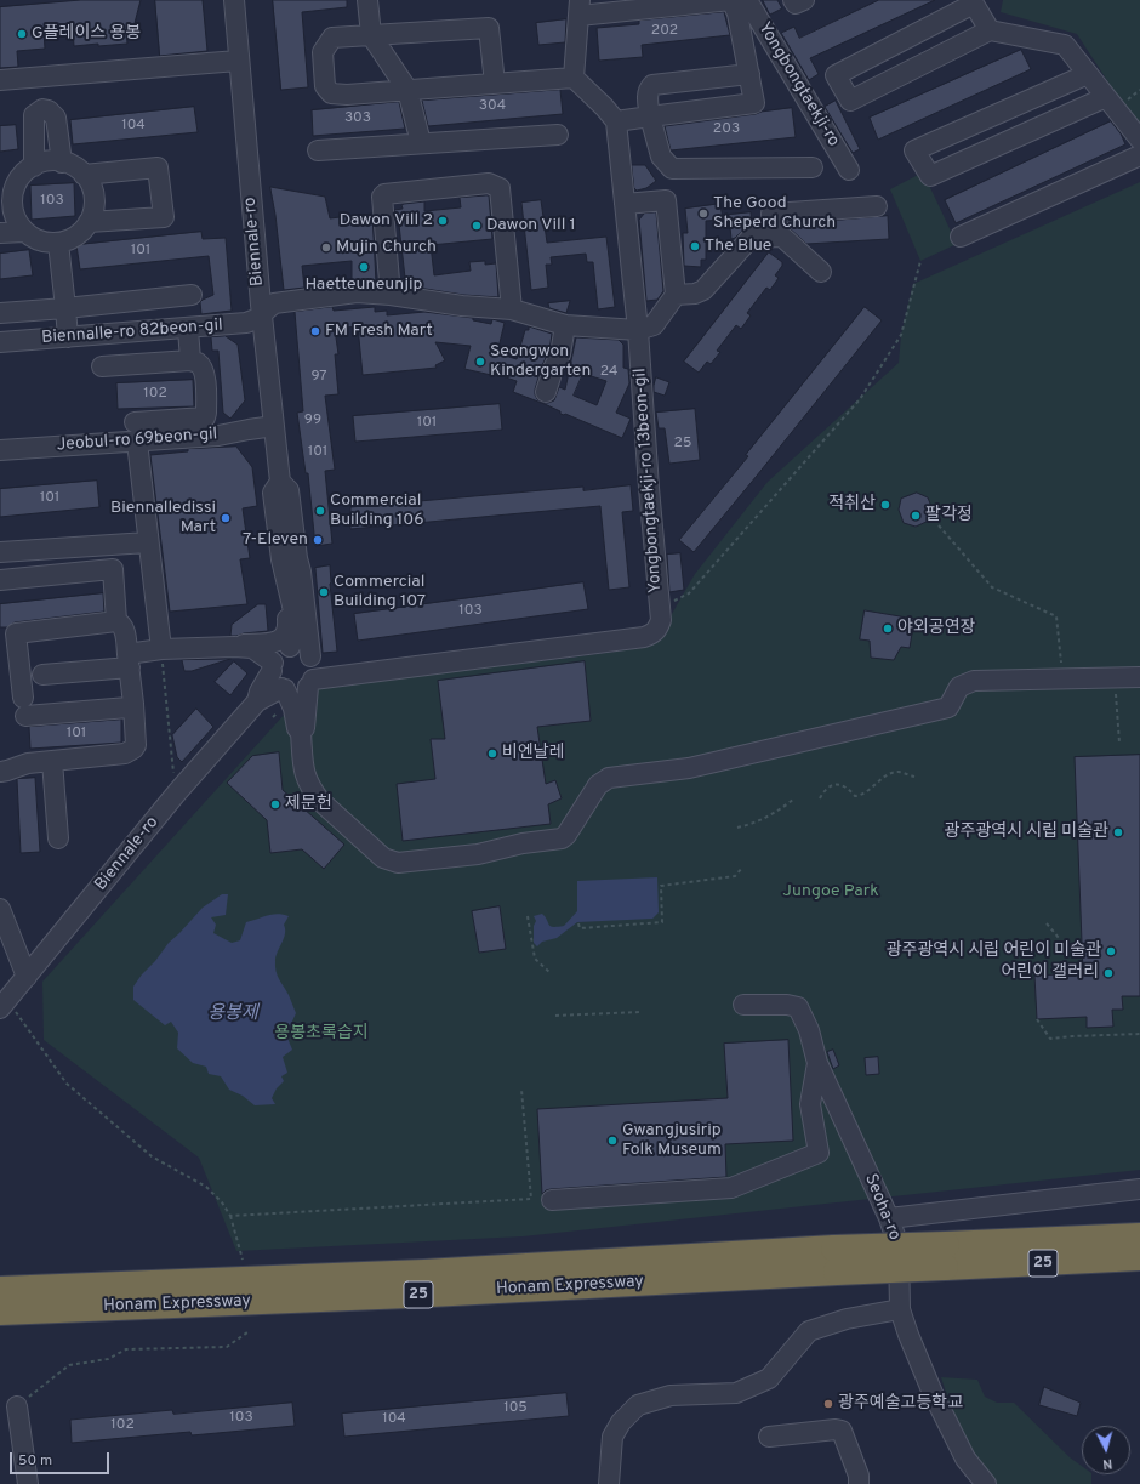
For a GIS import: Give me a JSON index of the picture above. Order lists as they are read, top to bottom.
{
  "streets": {
    "highway": ["25", "Honam Expressway"],
    "street": [
      "Yongbongtaekji-ro",
      "Biennale-ro",
      "Biennalle-ro 82beon-gil",
      "Jeobul-ro 69beon-gil",
      "Yongbongtaekji-ro 13beon-gil",
      "Seoha-ro"
    ]
  },
  "crossings": [
    ["Biennale-ro", "Biennalle-ro 82beon-gil"],
    ["Biennale-ro", "Jeobul-ro 69beon-gil"],
    ["Biennale-ro", "Yongbongtaekji-ro 13beon-gil"],
    ["Biennalle-ro 82beon-gil", "Yongbongtaekji-ro 13beon-gil"]
  ],
  "water": ["용봉제"],
  "parks": ["Jungoe Park", "용봉초록습지"],
  "places": [
    "G플레이스 용봉",
    "The Good Sheperd Church",
    "Dawon Vill 2",
    "Dawon Vill 1",
    "The Blue",
    "Mujin Church",
    "Haetteuneunjip",
    "FM Fresh Mart",
    "Seongwon Kindergarten",
    "적취산",
    "Commercial Building 106",
    "팔각정",
    "Biennalledissi Mart",
    "7-Eleven",
    "Commercial Building 107",
    "야외공연장",
    "비엔날레",
    "제문헌",
    "광주광역시 시립 미술관",
    "광주광역시 시립 어린이 미술관",
    "어린이 갤러리",
    "Gwangjusirip Folk Museum",
    "광주예술고등학교"
  ],
  "house_numbers": [
    "202",
    "304",
    "303",
    "104",
    "203",
    "103",
    "101",
    "24",
    "97",
    "102",
    "99",
    "101",
    "25",
    "101",
    "101",
    "103",
    "101",
    "105",
    "103",
    "104",
    "102"
  ],
  "scale_bar": "50 m",
  "north": "bottom"
}
